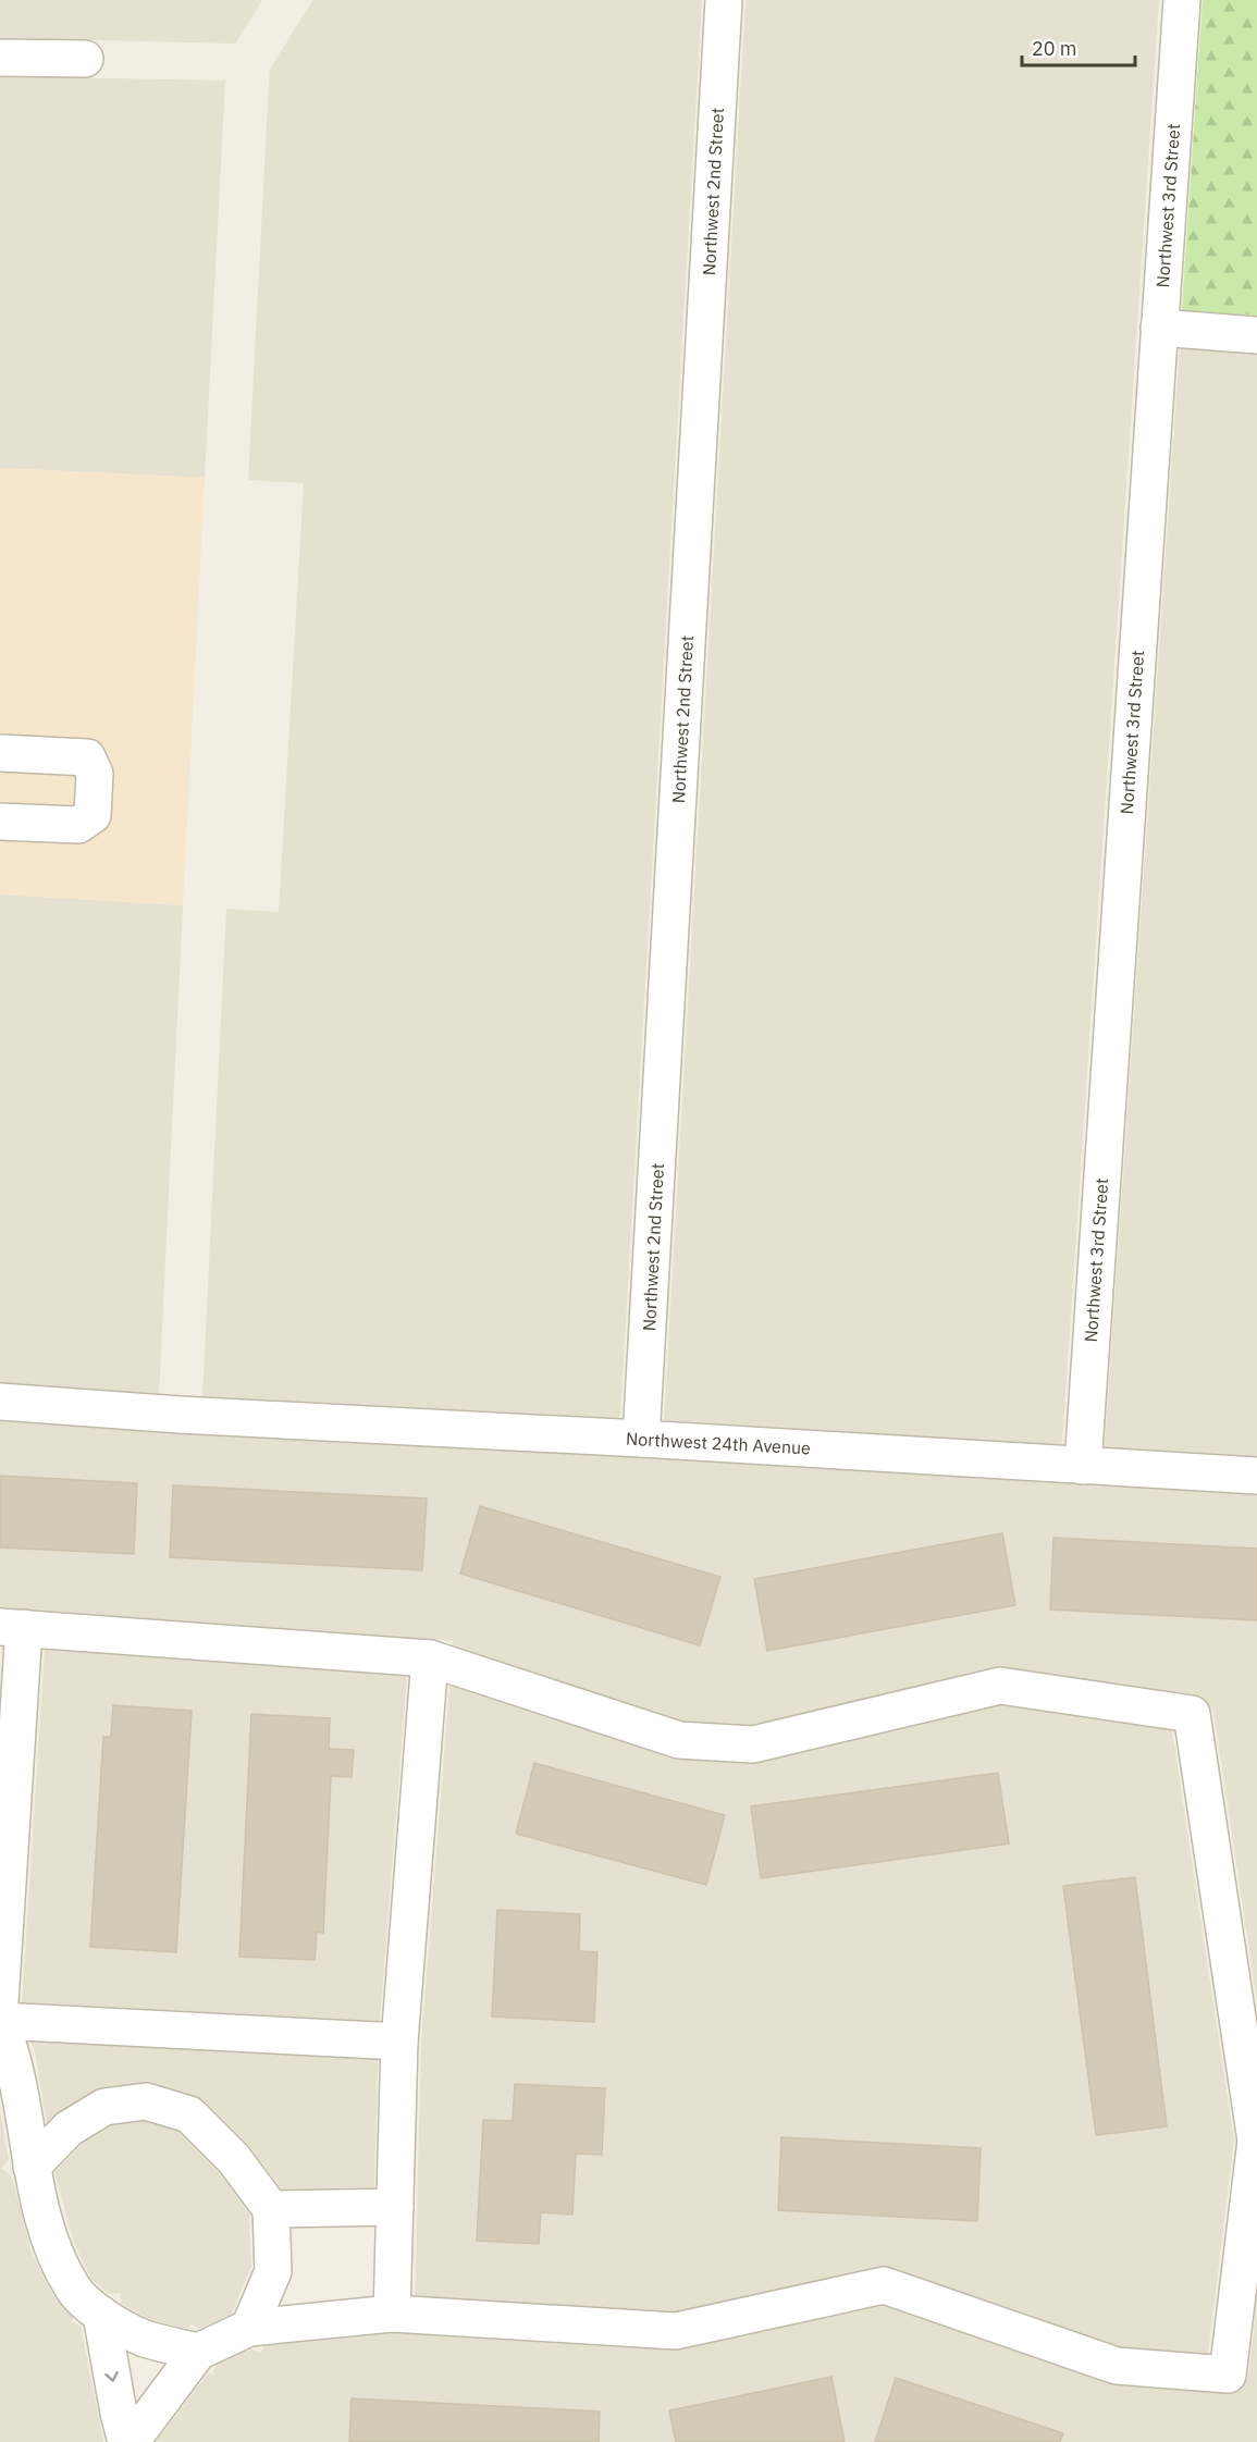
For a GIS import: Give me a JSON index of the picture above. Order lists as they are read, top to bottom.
{
  "streets": {
    "street": ["Northwest 2nd Street", "Northwest 3rd Street", "Northwest 24th Avenue"]
  },
  "crossings": [
    ["Northwest 2nd Street", "Northwest 24th Avenue"],
    ["Northwest 3rd Street", "Northwest 24th Avenue"]
  ],
  "scale_bar": "20 m"
}
